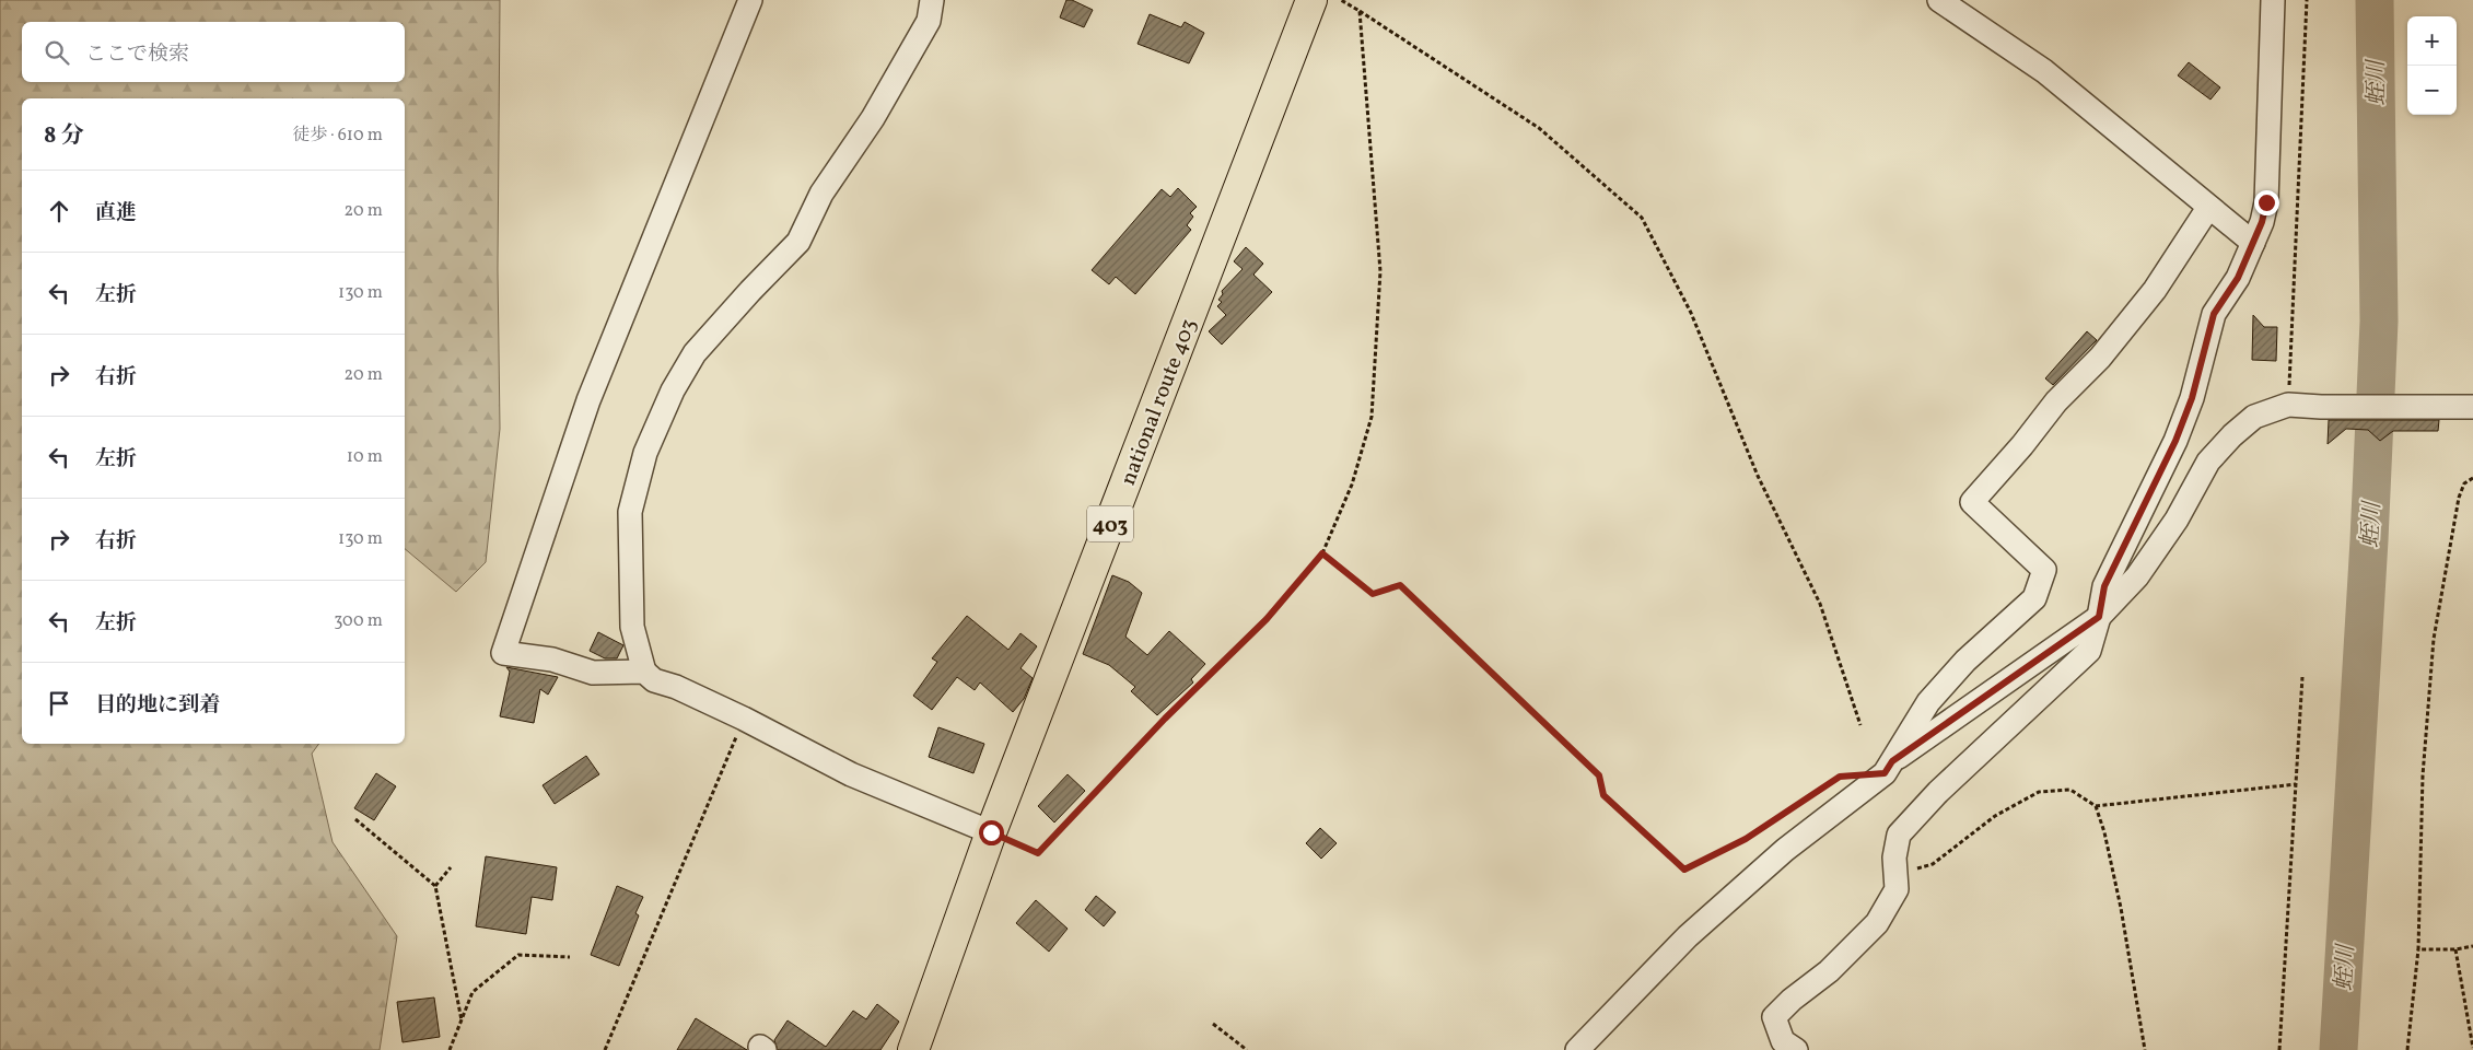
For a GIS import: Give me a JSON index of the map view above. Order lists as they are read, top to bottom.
{
  "streets": {
    "highway": ["national route 403", "403"]
  },
  "water": ["蛭川"],
  "page": {
    "map_buttons": ["+", "−"],
    "search": "ここで検索",
    "heading": ["8 分", "徒歩 · 610 m"],
    "list": [
      ["直進", "20 m"],
      ["左折", "130 m"],
      ["右折", "20 m"],
      ["左折", "10 m"],
      ["右折", "130 m"],
      ["左折", "300 m"],
      "目的地に到着"
    ]
  }
}
